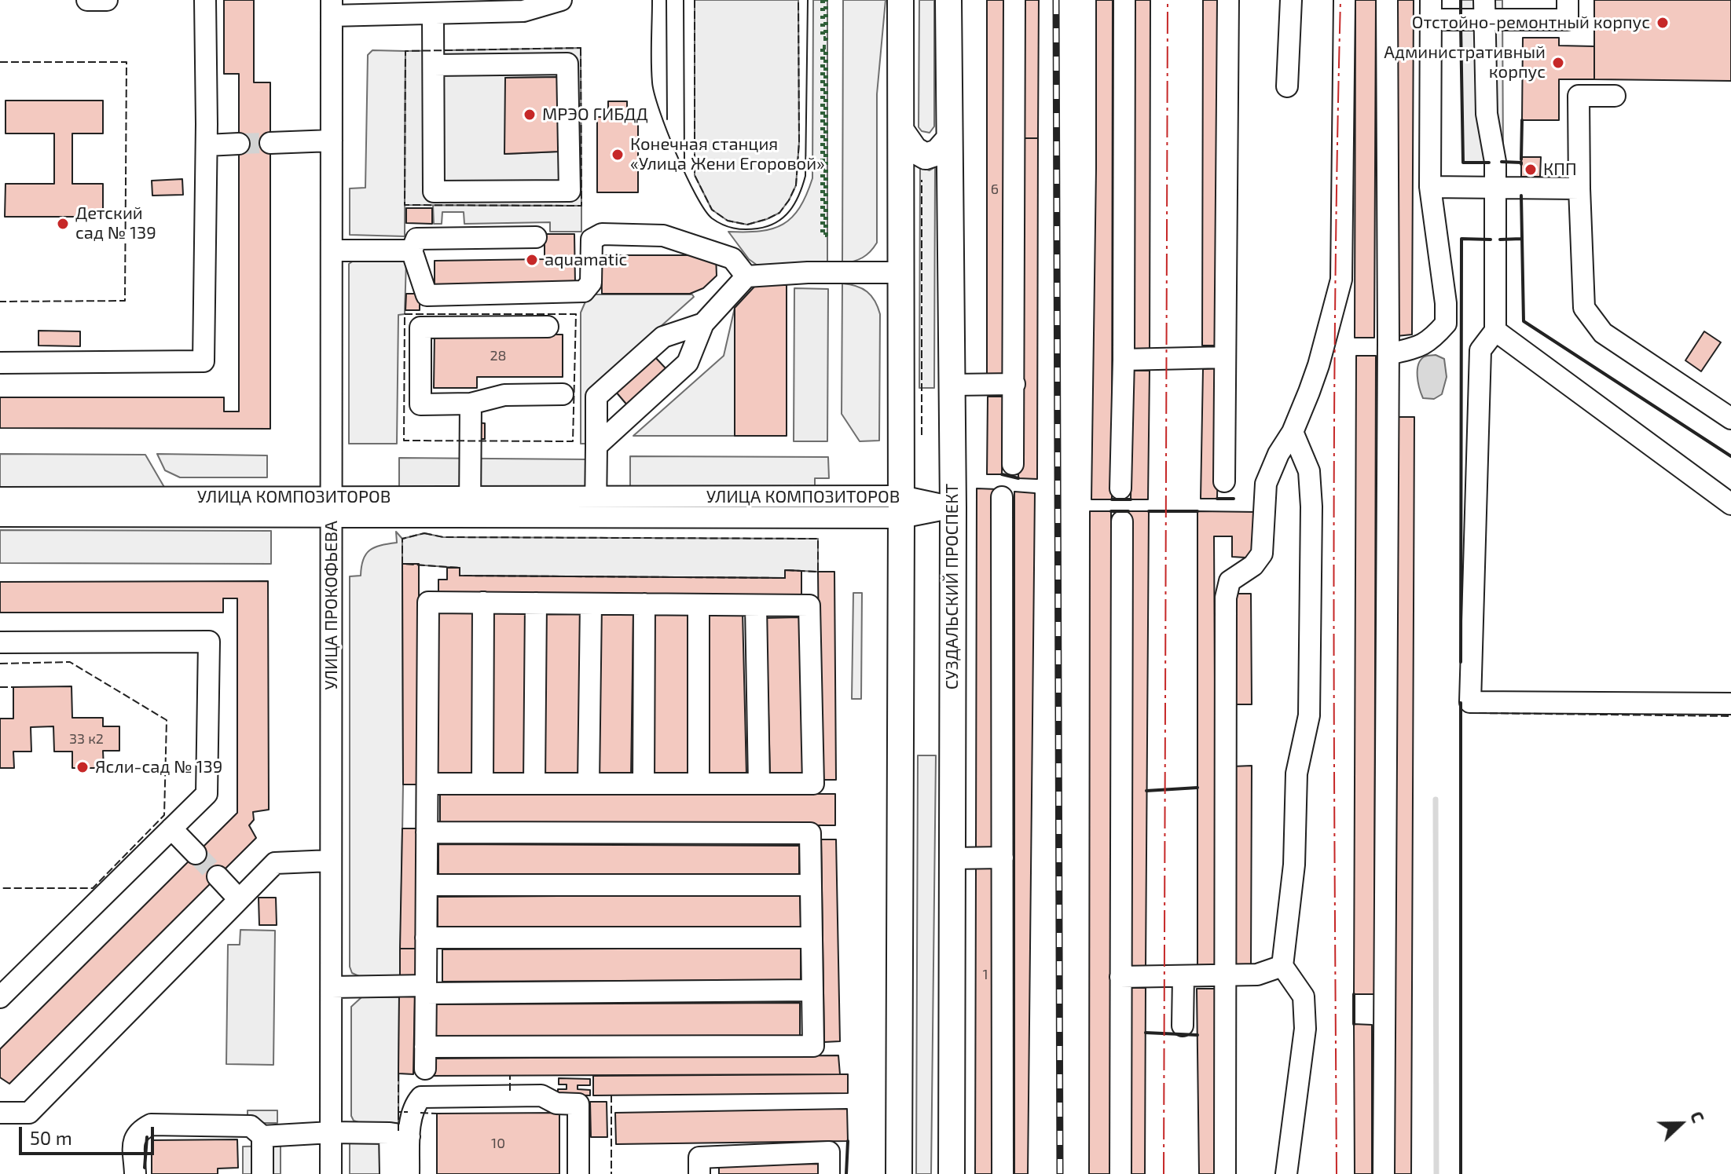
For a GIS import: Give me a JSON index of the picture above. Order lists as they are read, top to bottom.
{
  "streets": {
    "main road": ["СУЗДАЛЬСКИЙ ПРОСПЕКТ"],
    "street": ["УЛИЦА КОМПОЗИТОРОВ", "УЛИЦА ПРОКОФЬЕВА"]
  },
  "crossings": [
    ["УЛИЦА КОМПОЗИТОРОВ", "СУЗДАЛЬСКИЙ ПРОСПЕКТ"],
    ["УЛИЦА КОМПОЗИТОРОВ", "УЛИЦА ПРОКОФЬЕВА"]
  ],
  "places": [
    "Отстойно-ремонтный корпус",
    "Административный корпус",
    "МРЭО ГИБДД",
    "Конечная станция «Улица Жени Егоровой»",
    "КПП",
    "Детский сад № 139",
    "aquamatic",
    "Ясли-сад № 139"
  ],
  "house_numbers": [
    "6",
    "28",
    "33 к2",
    "1",
    "10"
  ],
  "scale_bar": "50 m",
  "north": "right"
}
